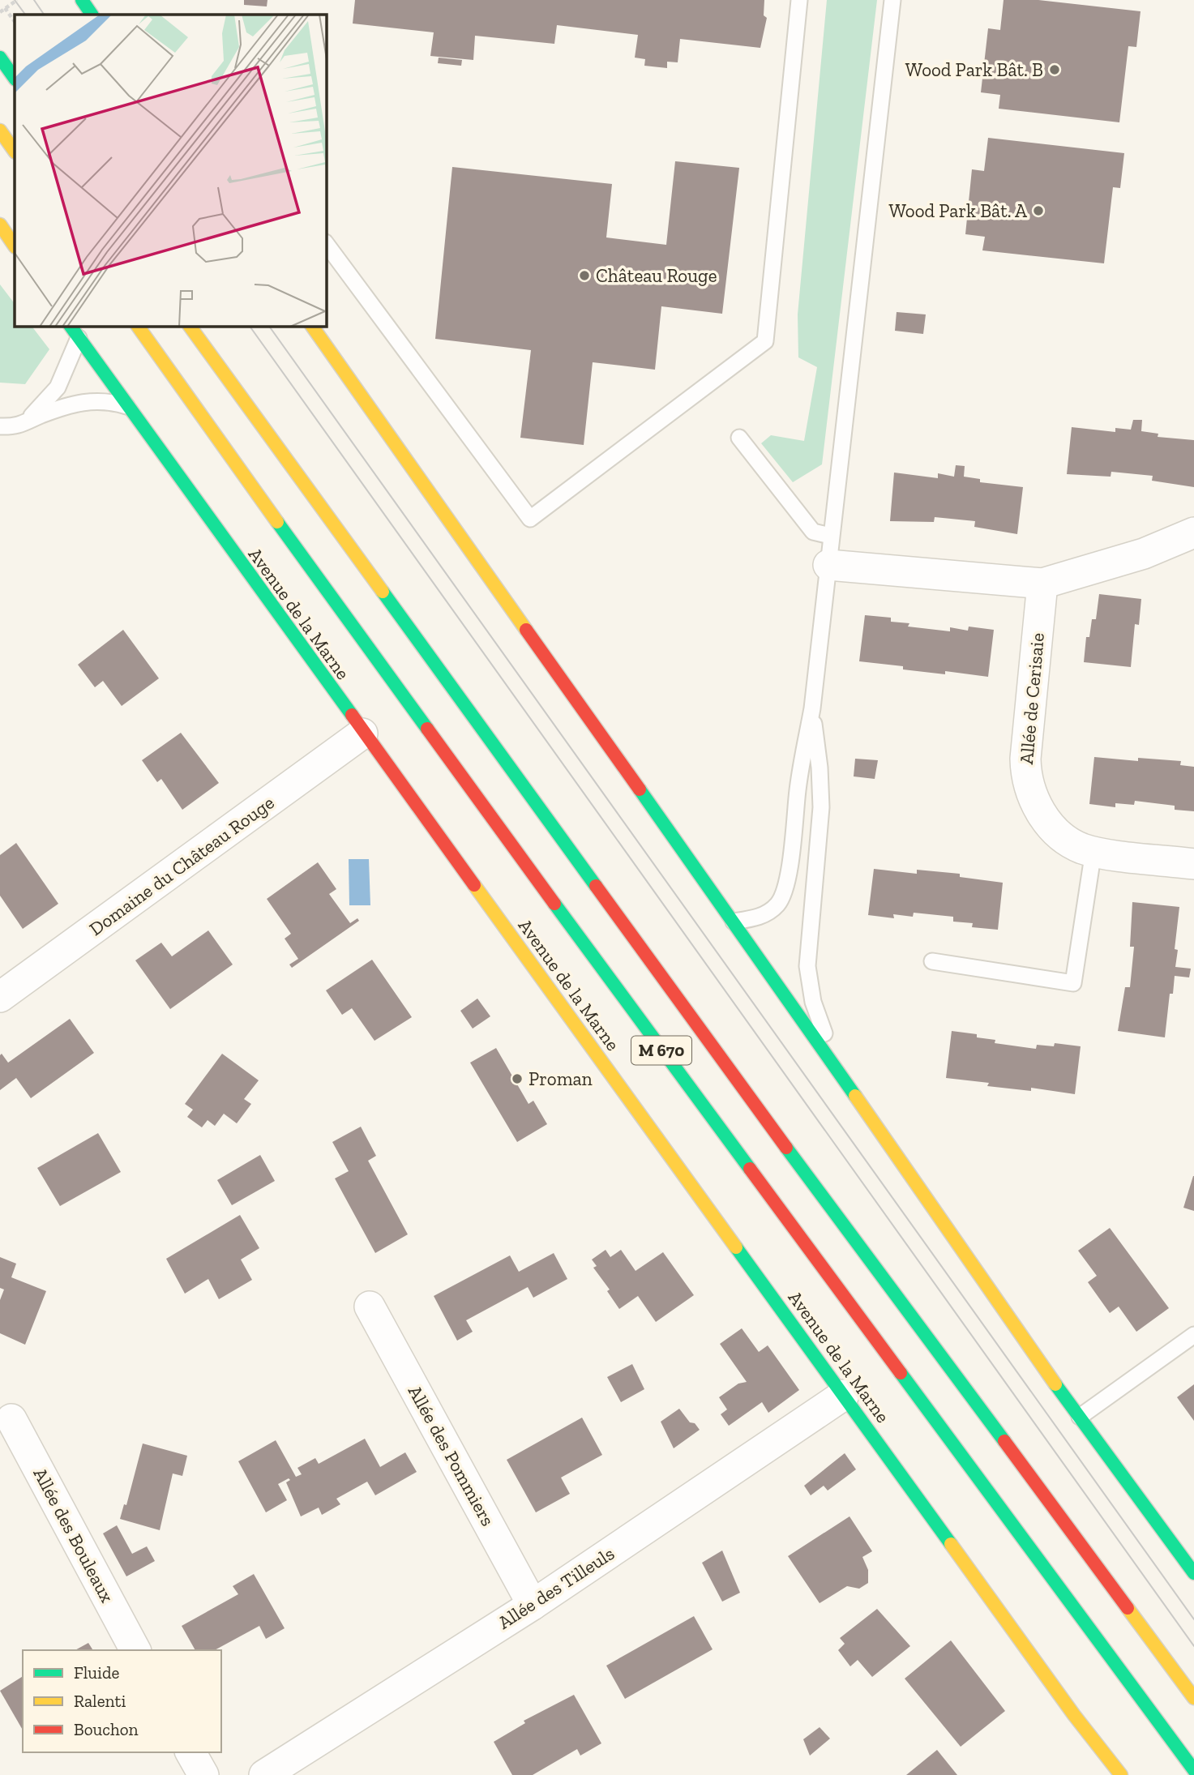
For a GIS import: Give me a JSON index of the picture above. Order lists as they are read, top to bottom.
{
  "streets": {
    "main road": ["Avenue de la Marne", "M 670"],
    "street": [
      "Allée de Cerisaie",
      "Domaine du Château Rouge",
      "Allée des Pommiers",
      "Allée des Bouleaux",
      "Allée des Tilleuls"
    ]
  },
  "crossings": [
    ["Avenue de la Marne", "Domaine du Château Rouge"],
    ["Avenue de la Marne", "Allée des Tilleuls"],
    ["Allée des Pommiers", "Allée des Tilleuls"]
  ],
  "places": [
    "Wood Park Bât. B",
    "Wood Park Bât. A",
    "Château Rouge",
    "Proman"
  ],
  "legend": ["Fluide", "Ralenti", "Bouchon"]
}
